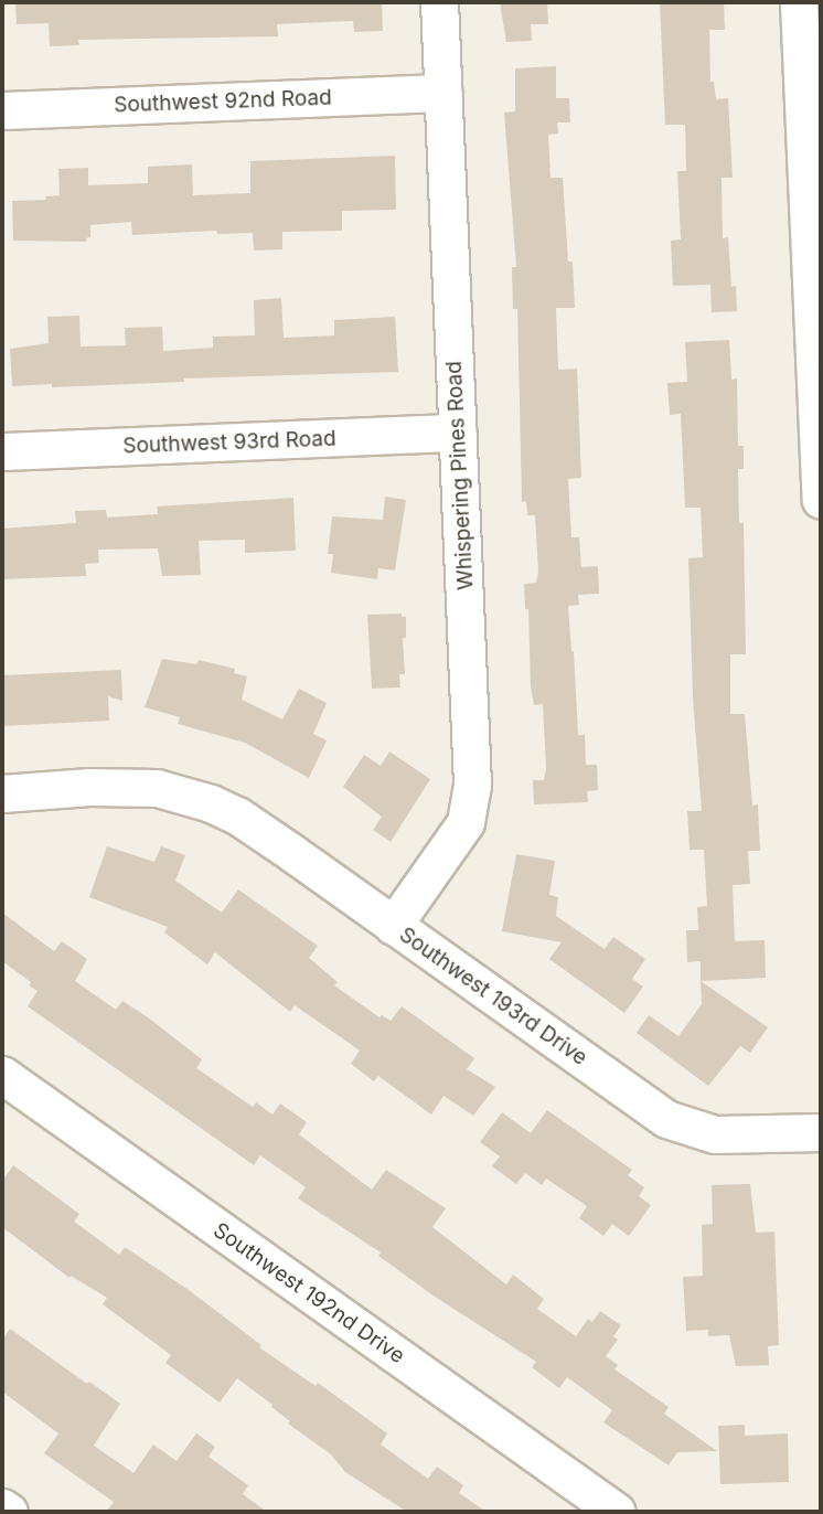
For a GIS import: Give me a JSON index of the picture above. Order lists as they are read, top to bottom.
{
  "streets": {
    "street": [
      "Southwest 92nd Road",
      "Southwest 93rd Road",
      "Whispering Pines Road",
      "Southwest 193rd Drive",
      "Southwest 192nd Drive"
    ]
  },
  "crossings": [
    ["Southwest 92nd Road", "Whispering Pines Road"],
    ["Southwest 93rd Road", "Whispering Pines Road"],
    ["Whispering Pines Road", "Southwest 193rd Drive"]
  ]
}
